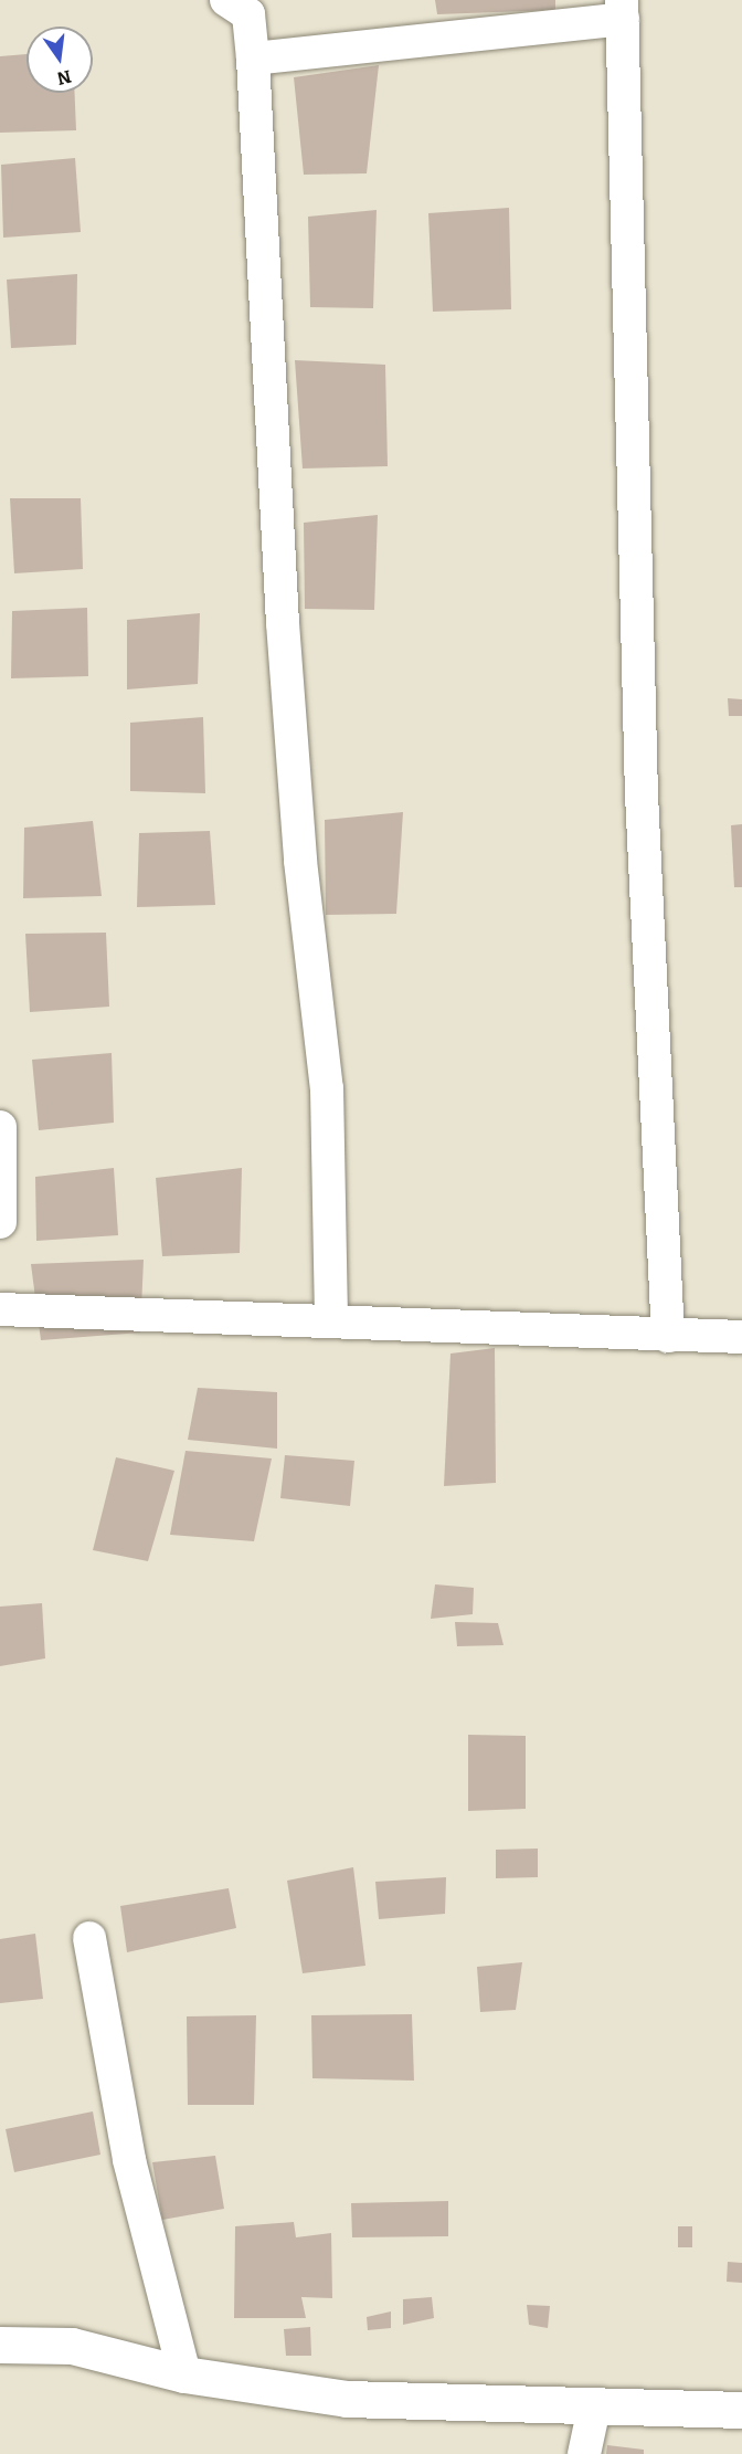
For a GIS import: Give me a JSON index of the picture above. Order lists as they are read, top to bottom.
{
  "north": "bottom"
}
